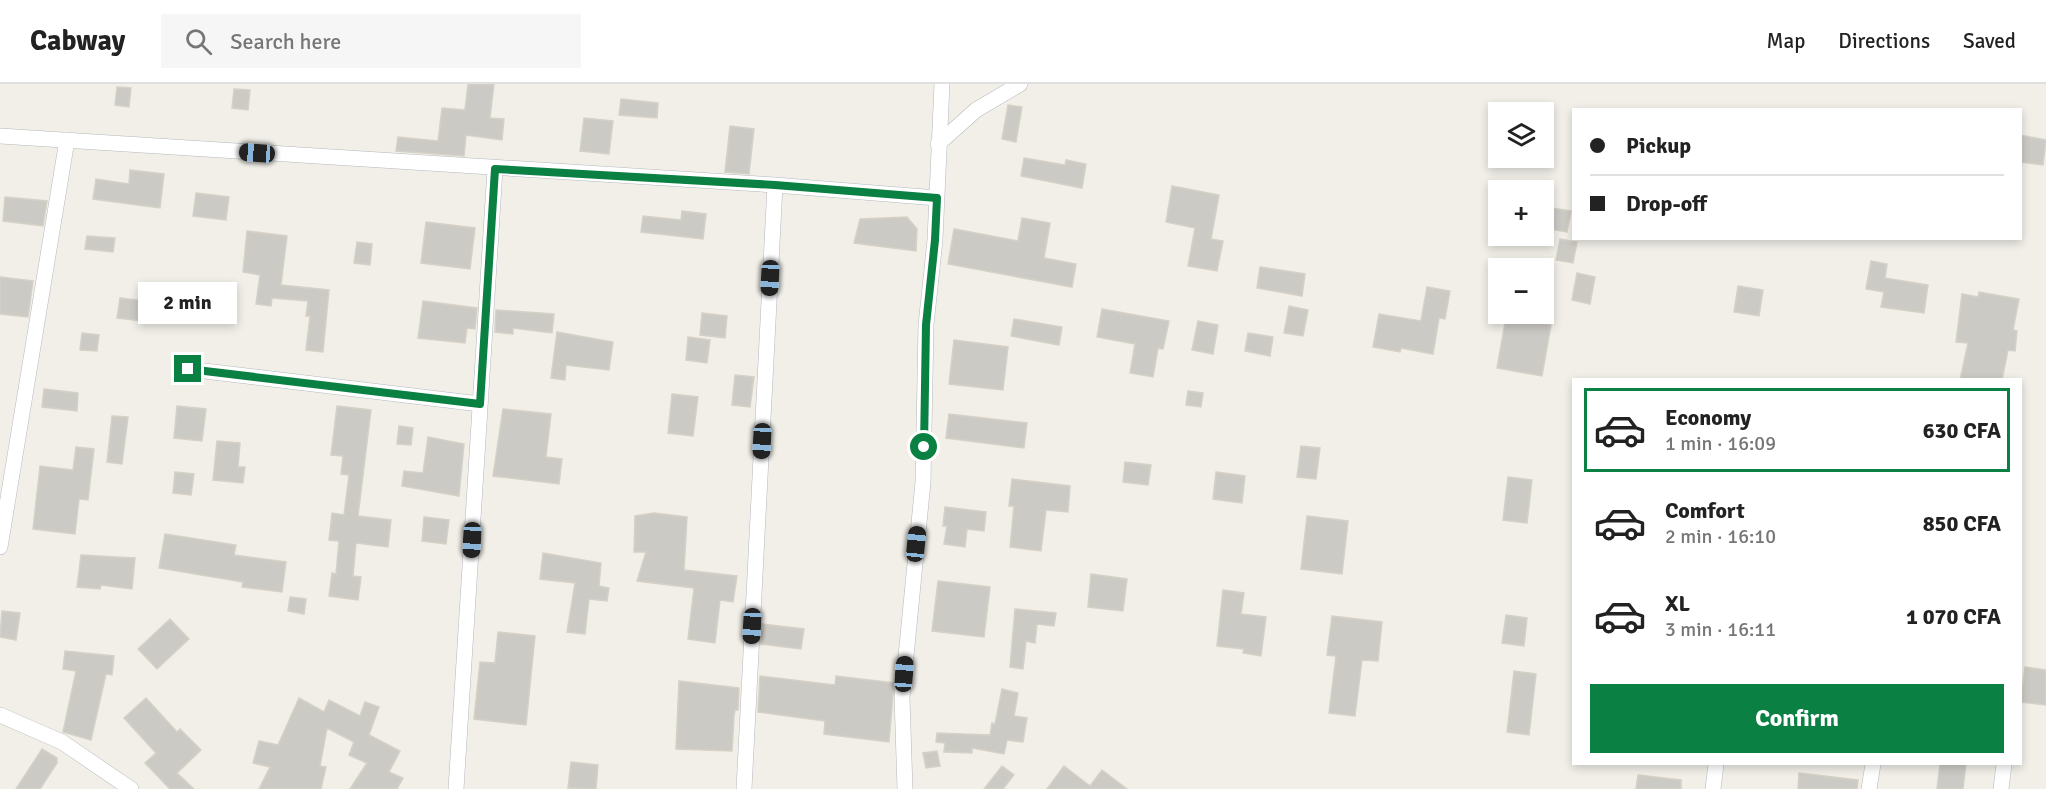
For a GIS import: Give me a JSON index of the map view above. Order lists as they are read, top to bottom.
{
  "page": {
    "header": "Cabway",
    "search": "Search here",
    "nav": ["Map", "Directions", "Saved"],
    "map_buttons": ["+", "−"],
    "banner": ["Pickup", "Drop-off"],
    "bubble": "2 min",
    "list": [
      {
        "name": "Economy",
        "note": "1 min · 16:09",
        "value": "630 CFA"
      },
      {
        "name": "Comfort",
        "note": "2 min · 16:10",
        "value": "850 CFA"
      },
      {
        "name": "XL",
        "note": "3 min · 16:11",
        "value": "1 070 CFA"
      }
    ],
    "buttons": "Confirm"
  }
}
